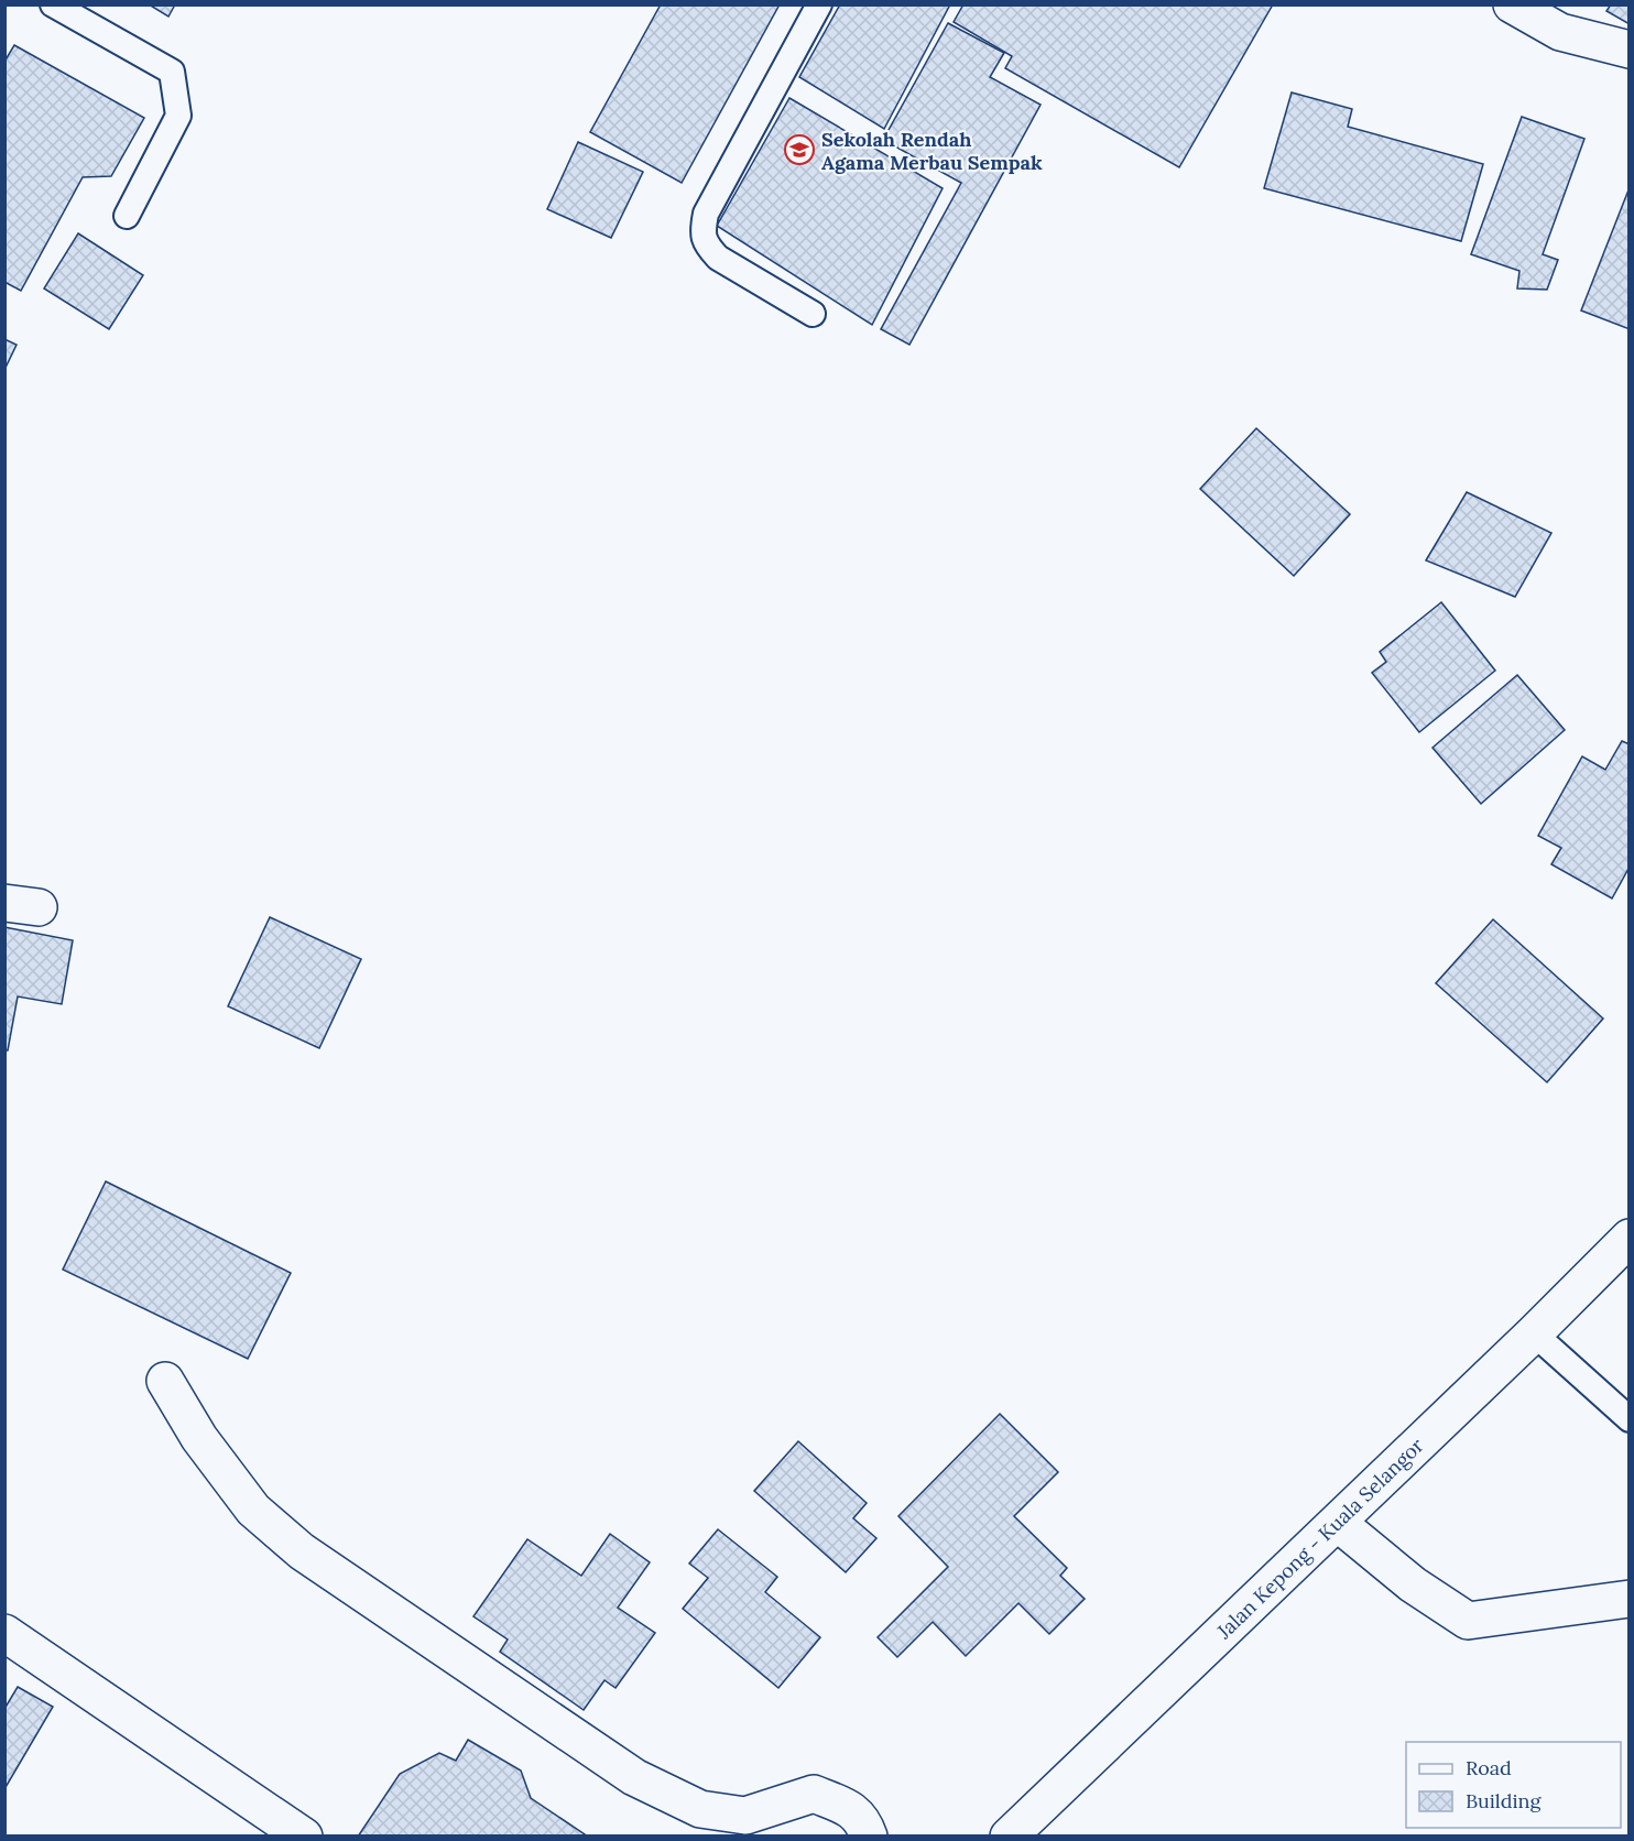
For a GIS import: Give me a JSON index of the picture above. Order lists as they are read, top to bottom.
{
  "streets": {
    "main road": ["Jalan Kepong - Kuala Selangor"]
  },
  "places": {
    "school or university": ["Sekolah Rendah Agama Merbau Sempak"]
  },
  "legend": ["Road", "Building"]
}
